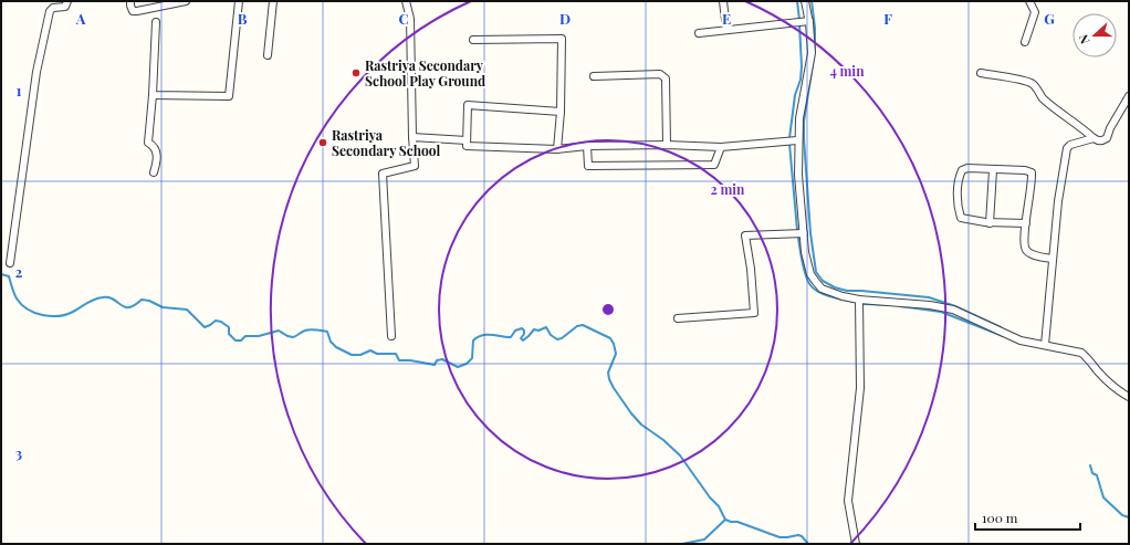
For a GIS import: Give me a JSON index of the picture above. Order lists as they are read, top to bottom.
{
  "places": ["Rastriya Secondary School Play Ground", "Rastriya Secondary School"],
  "scale_bar": "100 m",
  "north": "left",
  "grid": {
    "columns": [
      "A",
      "B",
      "C",
      "D",
      "E",
      "F",
      "G"
    ],
    "rows": ["1", "2", "3"]
  },
  "rings": ["4 min", "2 min"]
}
